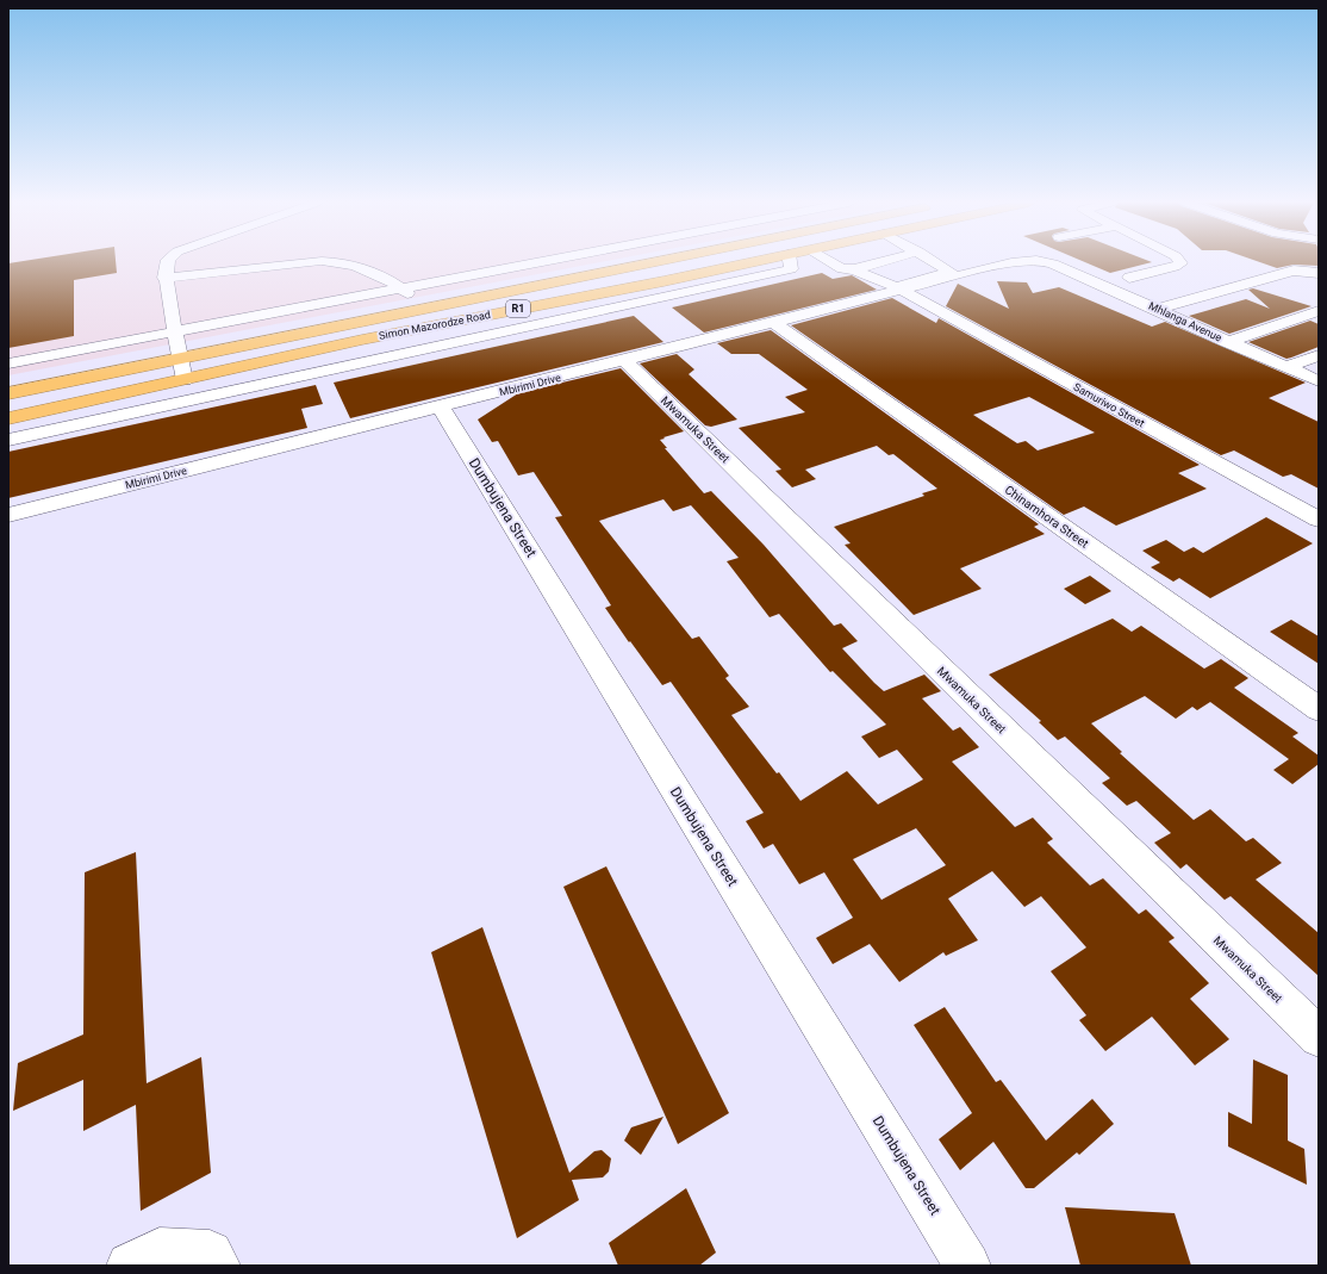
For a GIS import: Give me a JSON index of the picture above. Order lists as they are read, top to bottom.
{
  "streets": {
    "highway": ["R1", "Simon Mazorodze Road"],
    "street": [
      "Mhlanga Avenue",
      "Mbirimi Drive",
      "Samuriwo Street",
      "Mwamuka Street",
      "Dumbujena Street",
      "Chinamhora Street"
    ]
  },
  "crossings": [
    ["Mhlanga Avenue", "Mbirimi Drive"],
    ["Mbirimi Drive", "Samuriwo Street"],
    ["Mbirimi Drive", "Mwamuka Street"],
    ["Mbirimi Drive", "Dumbujena Street"],
    ["Mbirimi Drive", "Chinamhora Street"]
  ]
}
